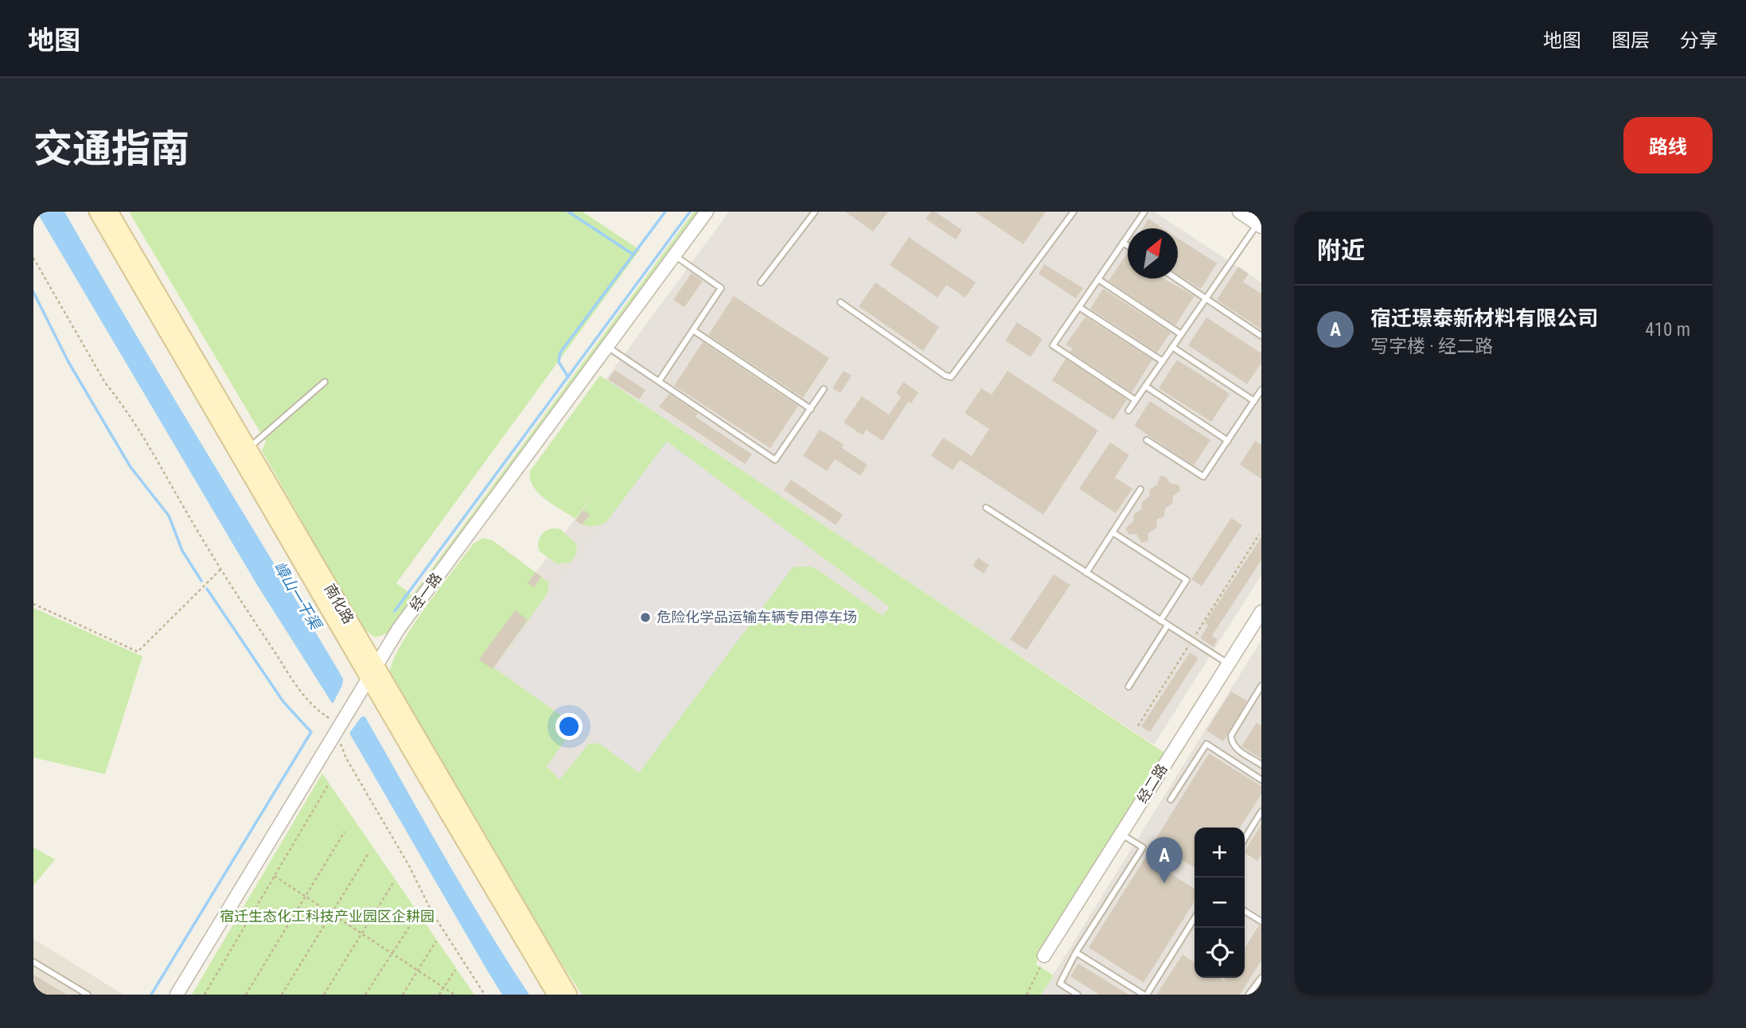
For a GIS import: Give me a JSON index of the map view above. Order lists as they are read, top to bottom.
{
  "streets": {
    "main road": ["南化路"],
    "street": ["经一路", "经二路"]
  },
  "crossings": [
    ["经一路", "南化路"]
  ],
  "water": ["嶂山一干渠"],
  "parks": ["宿迁生态化工科技产业园区企耕园"],
  "places": ["危险化学品运输车辆专用停车场"],
  "north": "top right",
  "page": {
    "header": "地图",
    "nav": ["地图", "图层", "分享"],
    "title": "交通指南",
    "buttons": "路线",
    "heading": "附近",
    "list": [
      {
        "mark": "A",
        "name": "宿迁璟泰新材料有限公司",
        "note": "写字楼 · 经二路",
        "value": "410 m"
      }
    ],
    "map_buttons": ["+", "−"],
    "pins": "A"
  }
}
